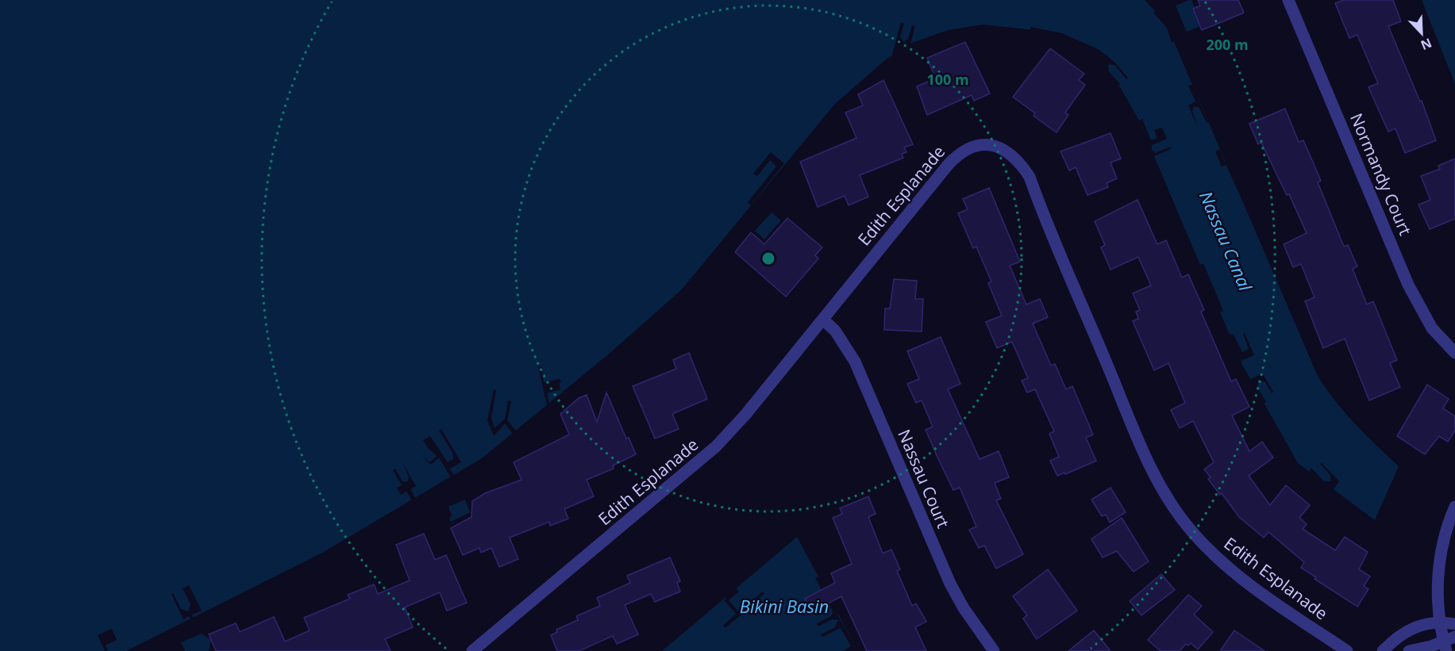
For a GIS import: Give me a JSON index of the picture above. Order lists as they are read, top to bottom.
{
  "streets": {
    "street": ["Normandy Court", "Edith Esplanade", "Nassau Court"]
  },
  "crossings": [
    ["Edith Esplanade", "Nassau Court"]
  ],
  "water": ["Nassau Canal", "Bikini Basin"],
  "north": "bottom right",
  "rings": ["200 m", "100 m"]
}
